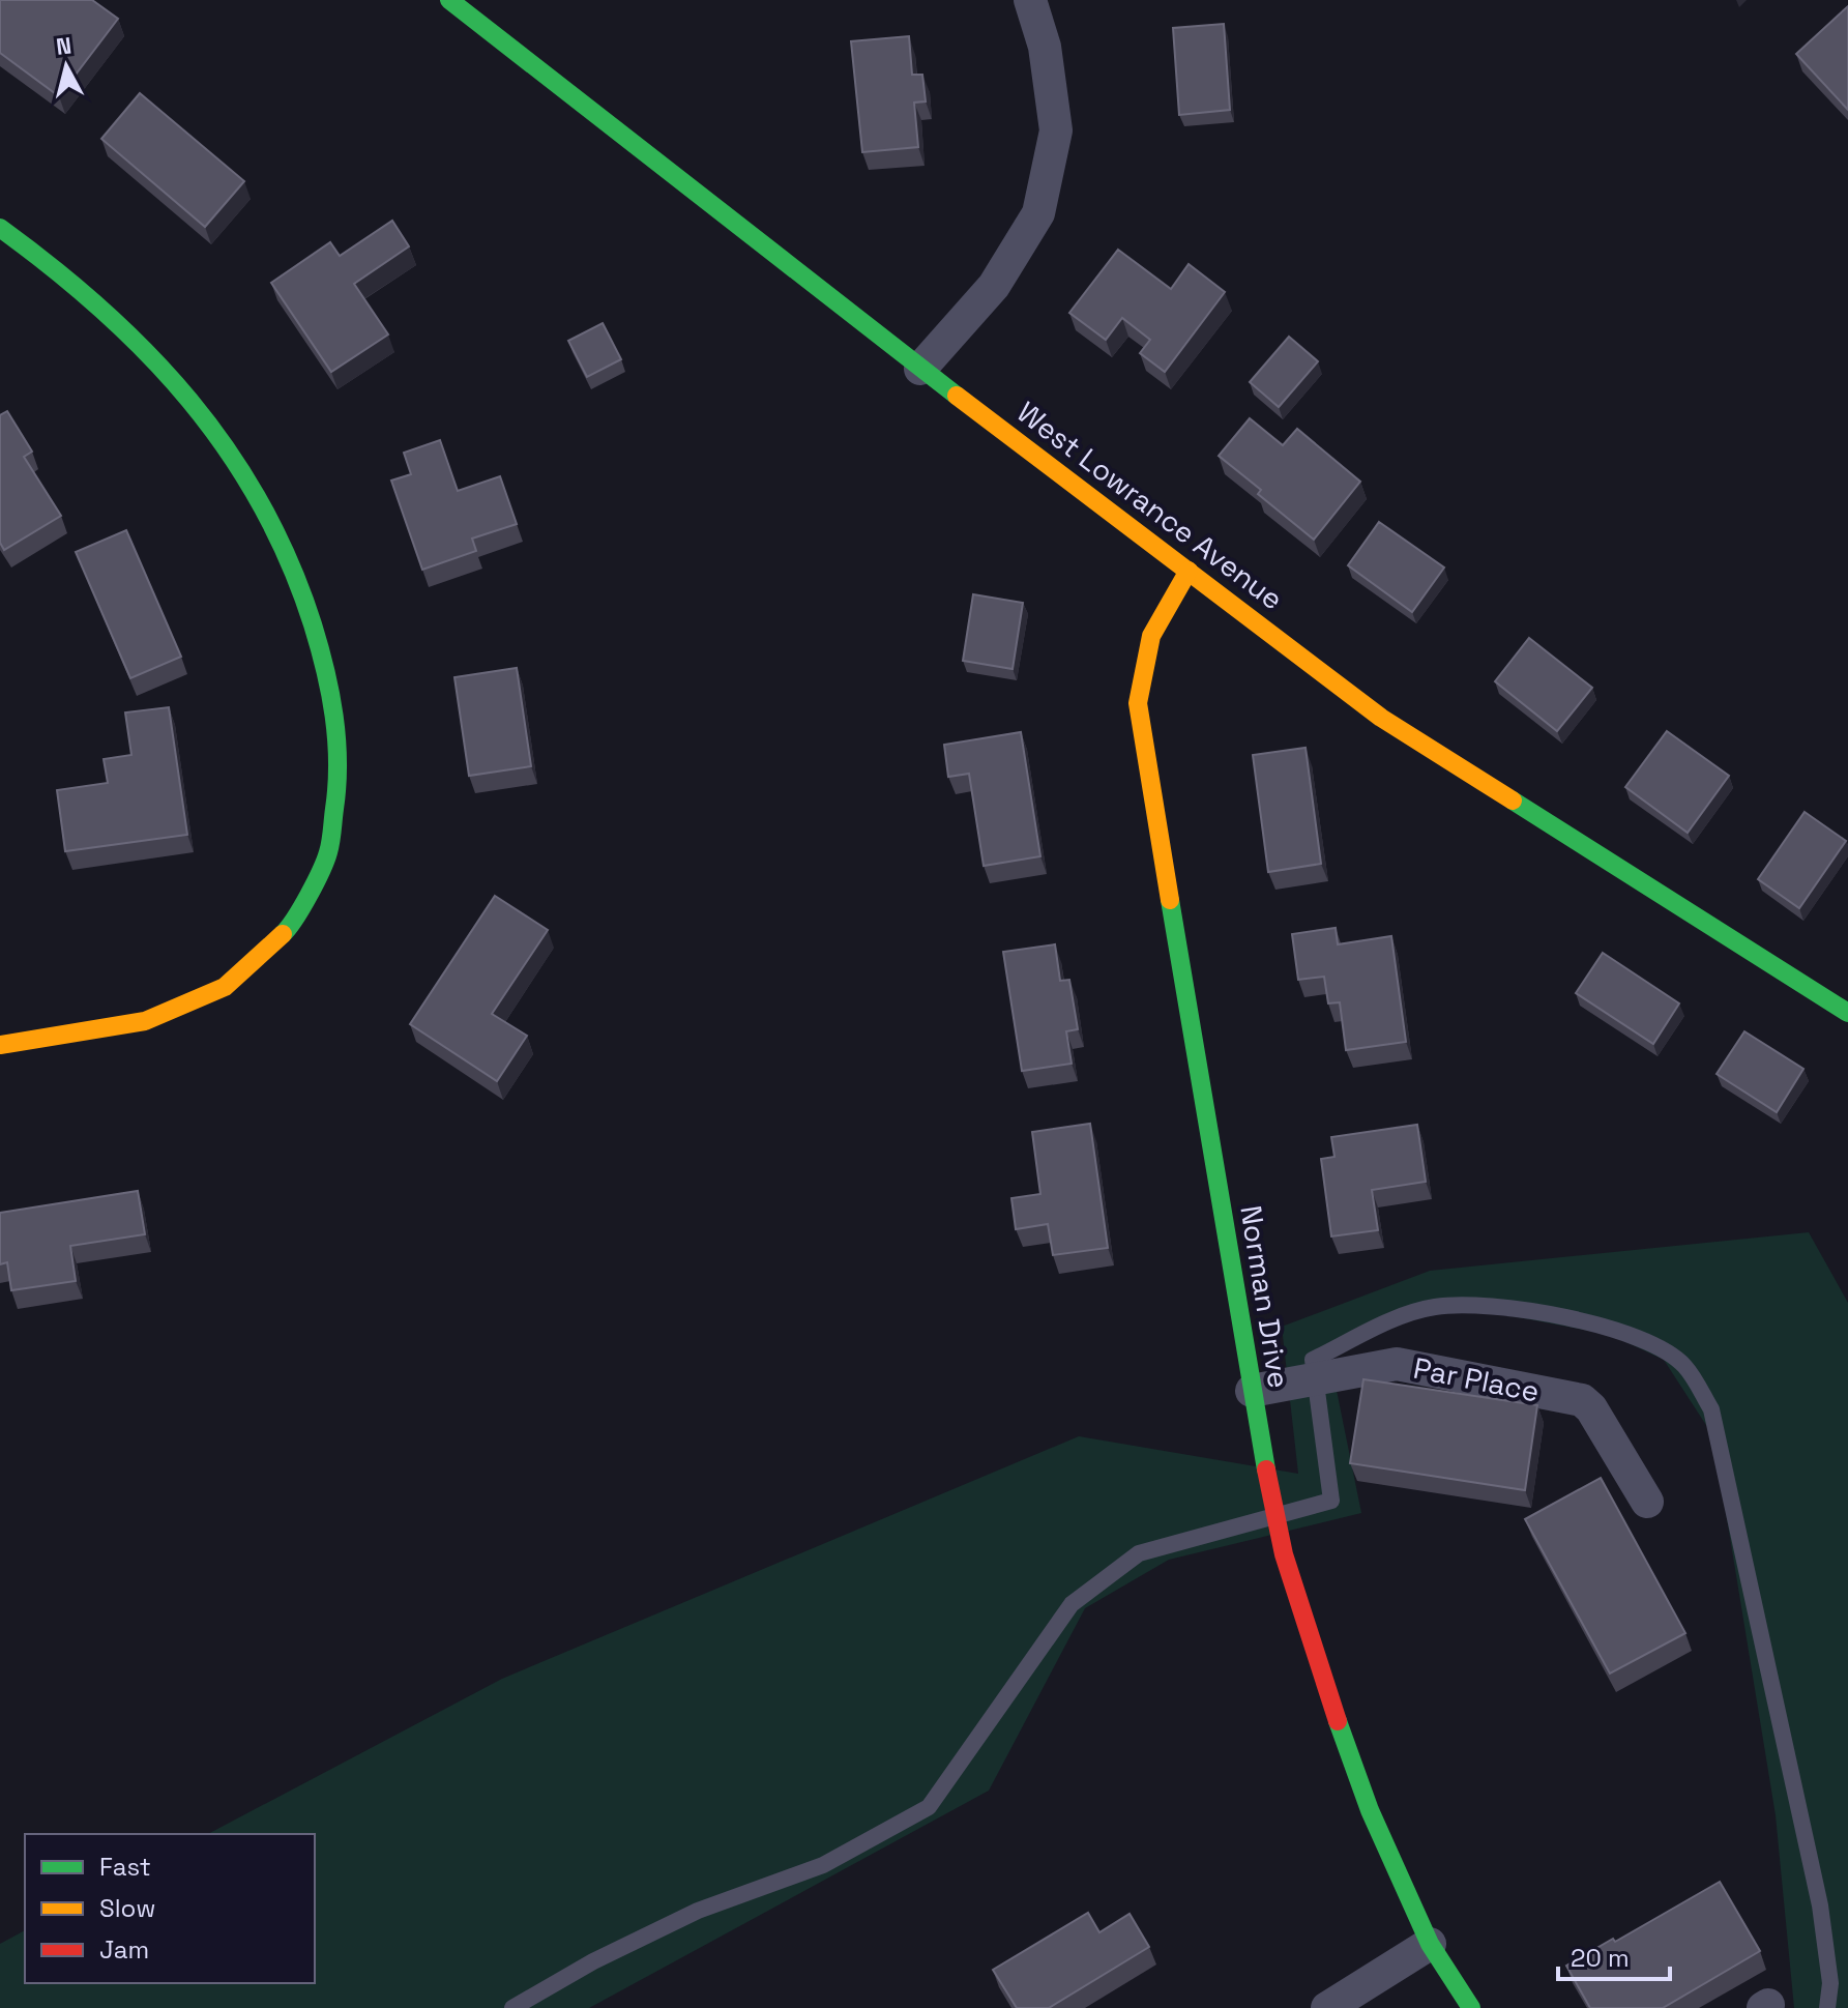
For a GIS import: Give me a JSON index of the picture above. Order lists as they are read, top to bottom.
{
  "streets": {
    "street": ["West Lowrance Avenue", "Norman Drive", "Par Place"]
  },
  "crossings": [
    ["West Lowrance Avenue", "Norman Drive"],
    ["Norman Drive", "Par Place"]
  ],
  "legend": ["Fast", "Slow", "Jam"],
  "scale_bar": "20 m",
  "north": "top"
}
